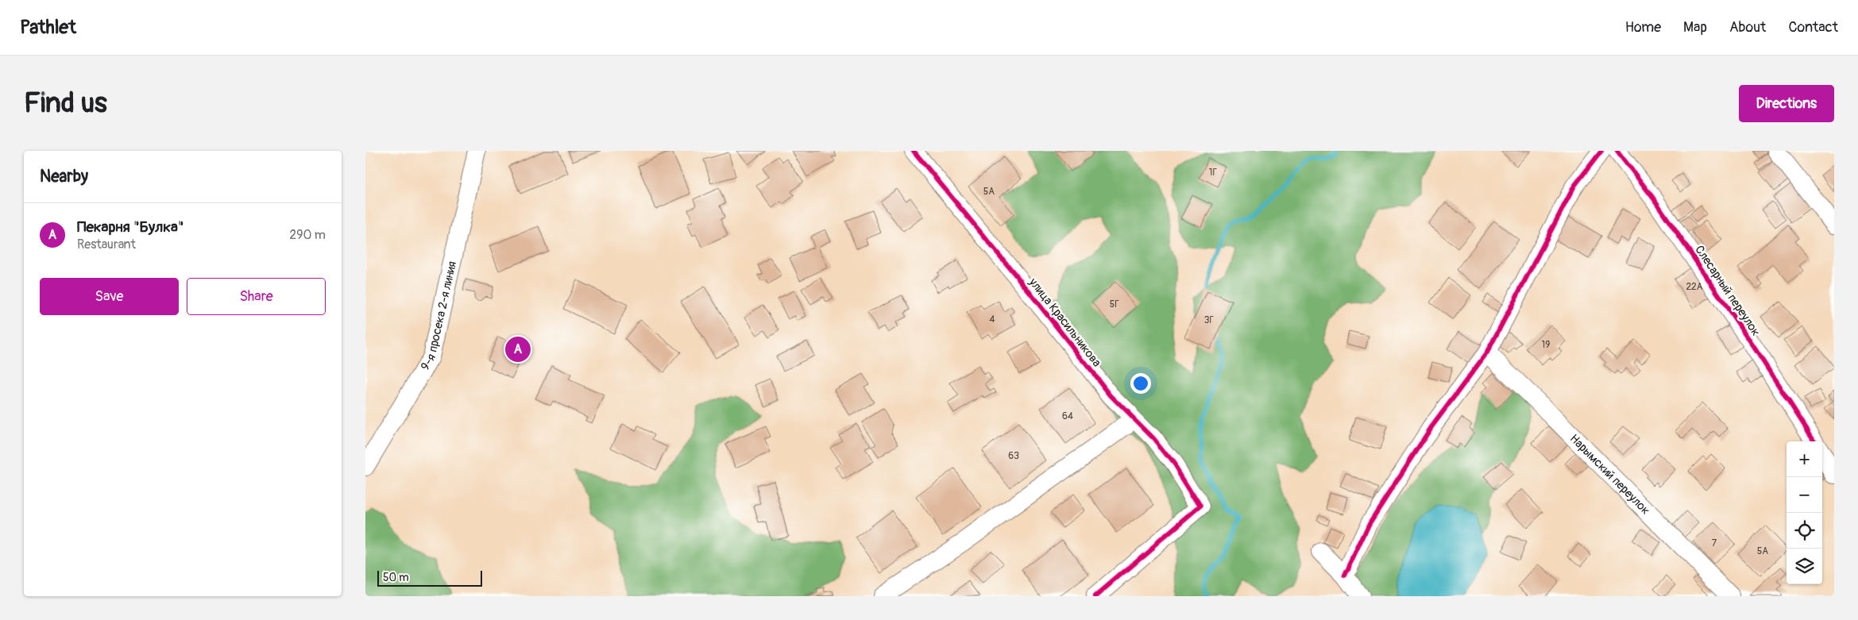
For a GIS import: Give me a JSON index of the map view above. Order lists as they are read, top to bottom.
{
  "streets": {
    "street": [
      "Слесарный переулок",
      "9-я просека 2-я линия",
      "улица Красильникова",
      "Нарымский переулок"
    ]
  },
  "house_numbers": [
    "1Г",
    "5А",
    "22А",
    "5Г",
    "4",
    "3Г",
    "19",
    "64",
    "63",
    "7",
    "5А"
  ],
  "scale_bar": "50 m",
  "page": {
    "header": "Pathlet",
    "nav": [
      "Home",
      "Map",
      "About",
      "Contact"
    ],
    "buttons": [
      "Directions",
      ["Save", "Share"]
    ],
    "title": "Find us",
    "heading": "Nearby",
    "list": [
      {
        "mark": "A",
        "name": "Пекарня \"Булка\"",
        "note": "Restaurant",
        "value": "290 m"
      }
    ],
    "pins": "A",
    "map_buttons": ["+", "−"],
    "scale": "50 m"
  }
}
